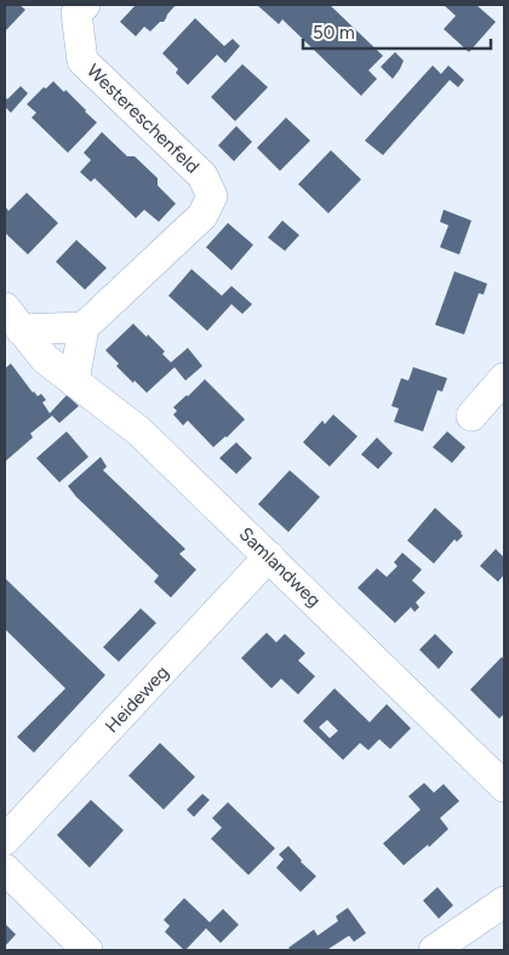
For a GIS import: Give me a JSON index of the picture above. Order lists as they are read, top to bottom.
{
  "streets": {
    "street": ["Westereschenfeld", "Samlandweg", "Heideweg"]
  },
  "crossings": [
    ["Samlandweg", "Heideweg"]
  ],
  "scale_bar": "50 m"
}
